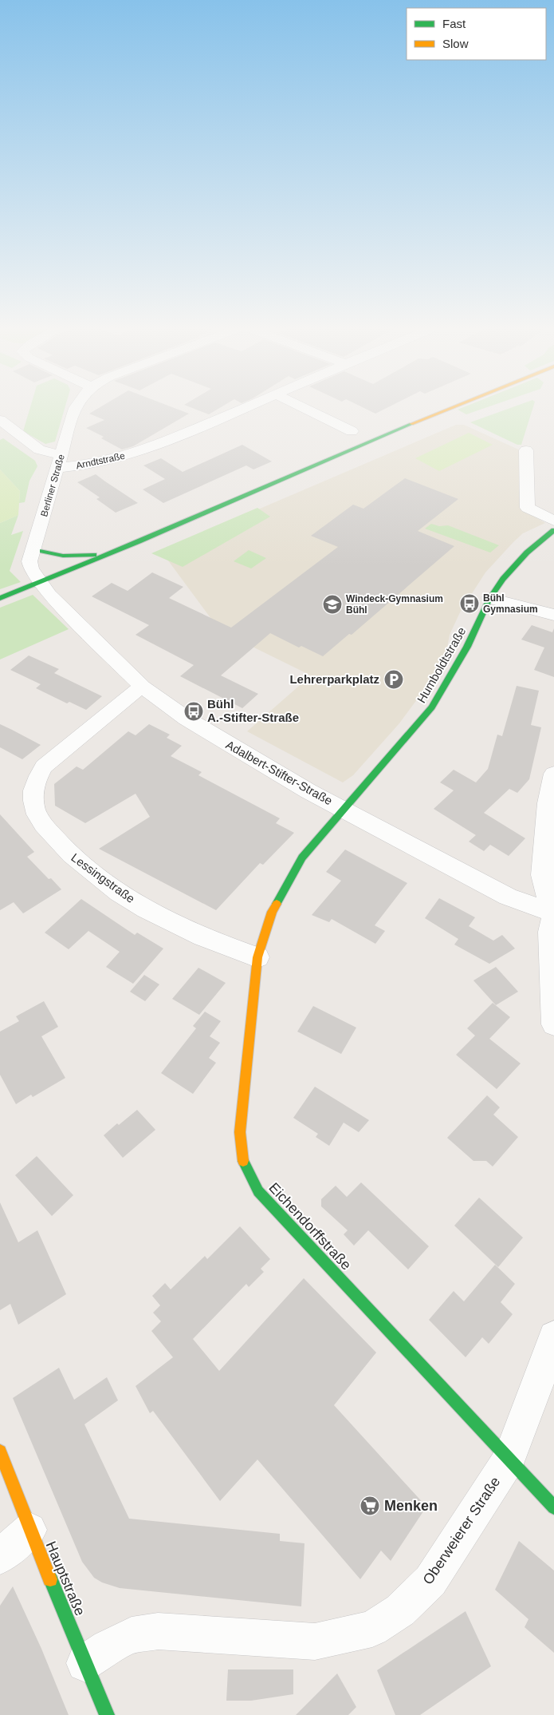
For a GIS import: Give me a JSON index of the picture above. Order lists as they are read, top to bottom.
{
  "streets": {
    "street": [
      "Arndtstraße",
      "Berliner Straße",
      "Humboldtstraße",
      "Adalbert-Stifter-Straße",
      "Lessingstraße",
      "Eichendorffstraße",
      "Oberweierer Straße",
      "Hauptstraße"
    ]
  },
  "crossings": [
    ["Arndtstraße", "Berliner Straße"],
    ["Berliner Straße", "Adalbert-Stifter-Straße"],
    ["Humboldtstraße", "Adalbert-Stifter-Straße"],
    ["Humboldtstraße", "Eichendorffstraße"],
    ["Adalbert-Stifter-Straße", "Lessingstraße"],
    ["Adalbert-Stifter-Straße", "Eichendorffstraße"],
    ["Lessingstraße", "Eichendorffstraße"],
    ["Eichendorffstraße", "Oberweierer Straße"],
    ["Oberweierer Straße", "Hauptstraße"]
  ],
  "places": {
    "bus stop": ["Bühl Gymnasium", "Bühl A.-Stifter-Straße"],
    "school or university": ["Windeck-Gymnasium Bühl"],
    "parking": ["Lehrerparkplatz"],
    "supermarket": ["Menken"]
  },
  "legend": ["Fast", "Slow"]
}
